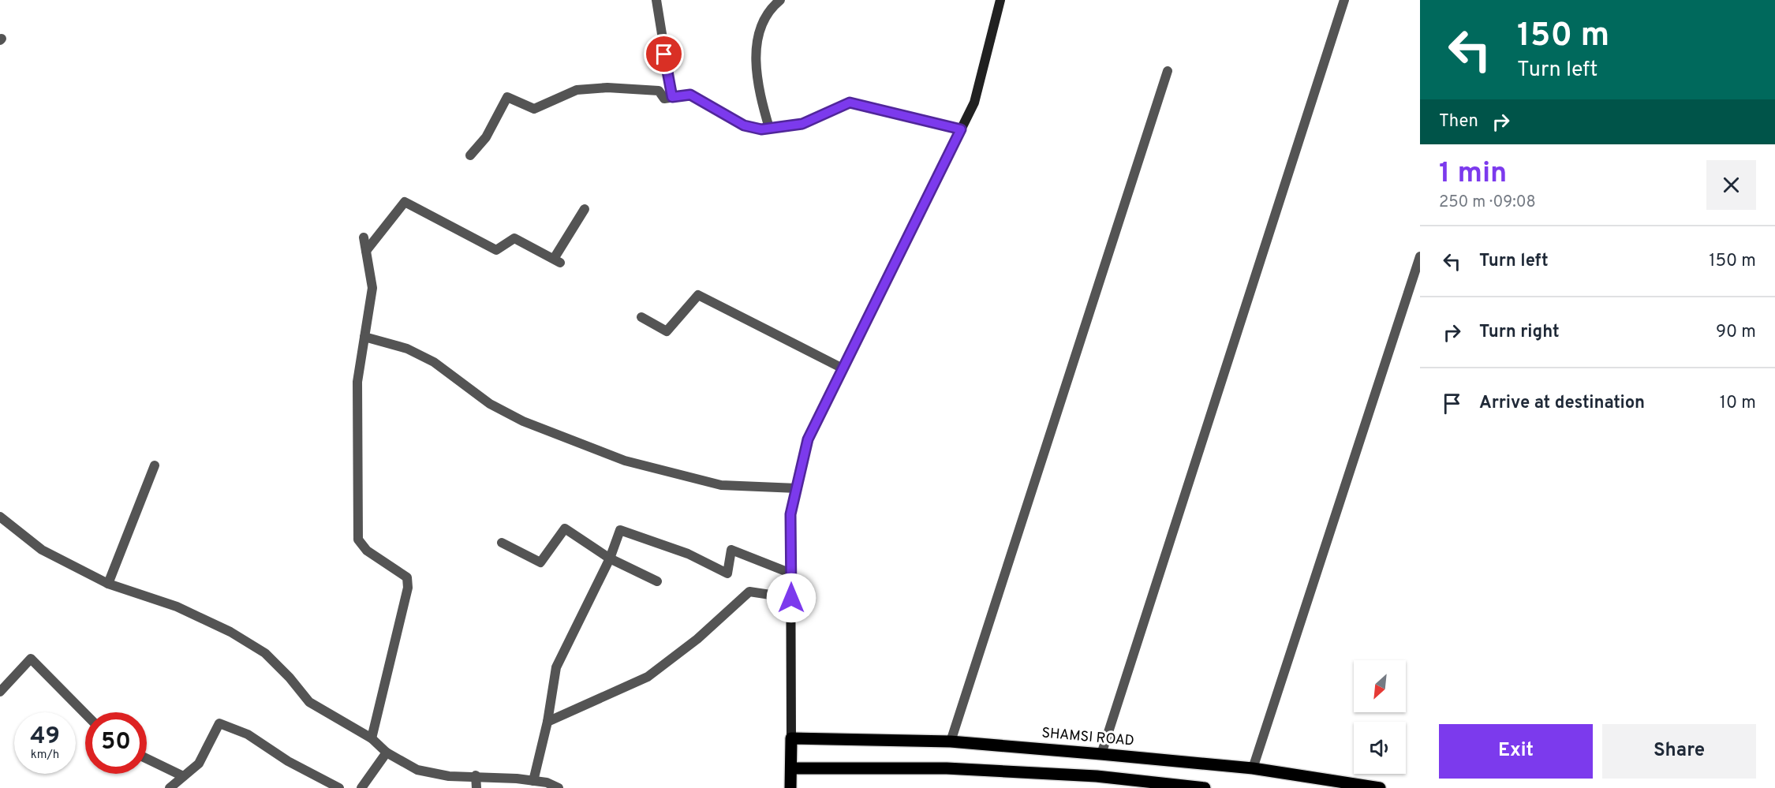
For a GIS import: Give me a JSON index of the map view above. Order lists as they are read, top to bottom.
{
  "streets": {
    "main road": ["SHAMSI ROAD"]
  },
  "north": "bottom left",
  "page": {
    "turn": ["150 m", "Turn left"],
    "then": "Then",
    "heading": ["1 min", "250 m · 09:08"],
    "list": [
      {
        "name": "Turn left",
        "value": "150 m"
      },
      {
        "name": "Turn right",
        "value": "90 m"
      },
      {
        "name": "Arrive at destination",
        "value": "10 m"
      }
    ],
    "speed": "49 km/h",
    "limit": "50",
    "buttons": ["Exit", "Share"]
  }
}
